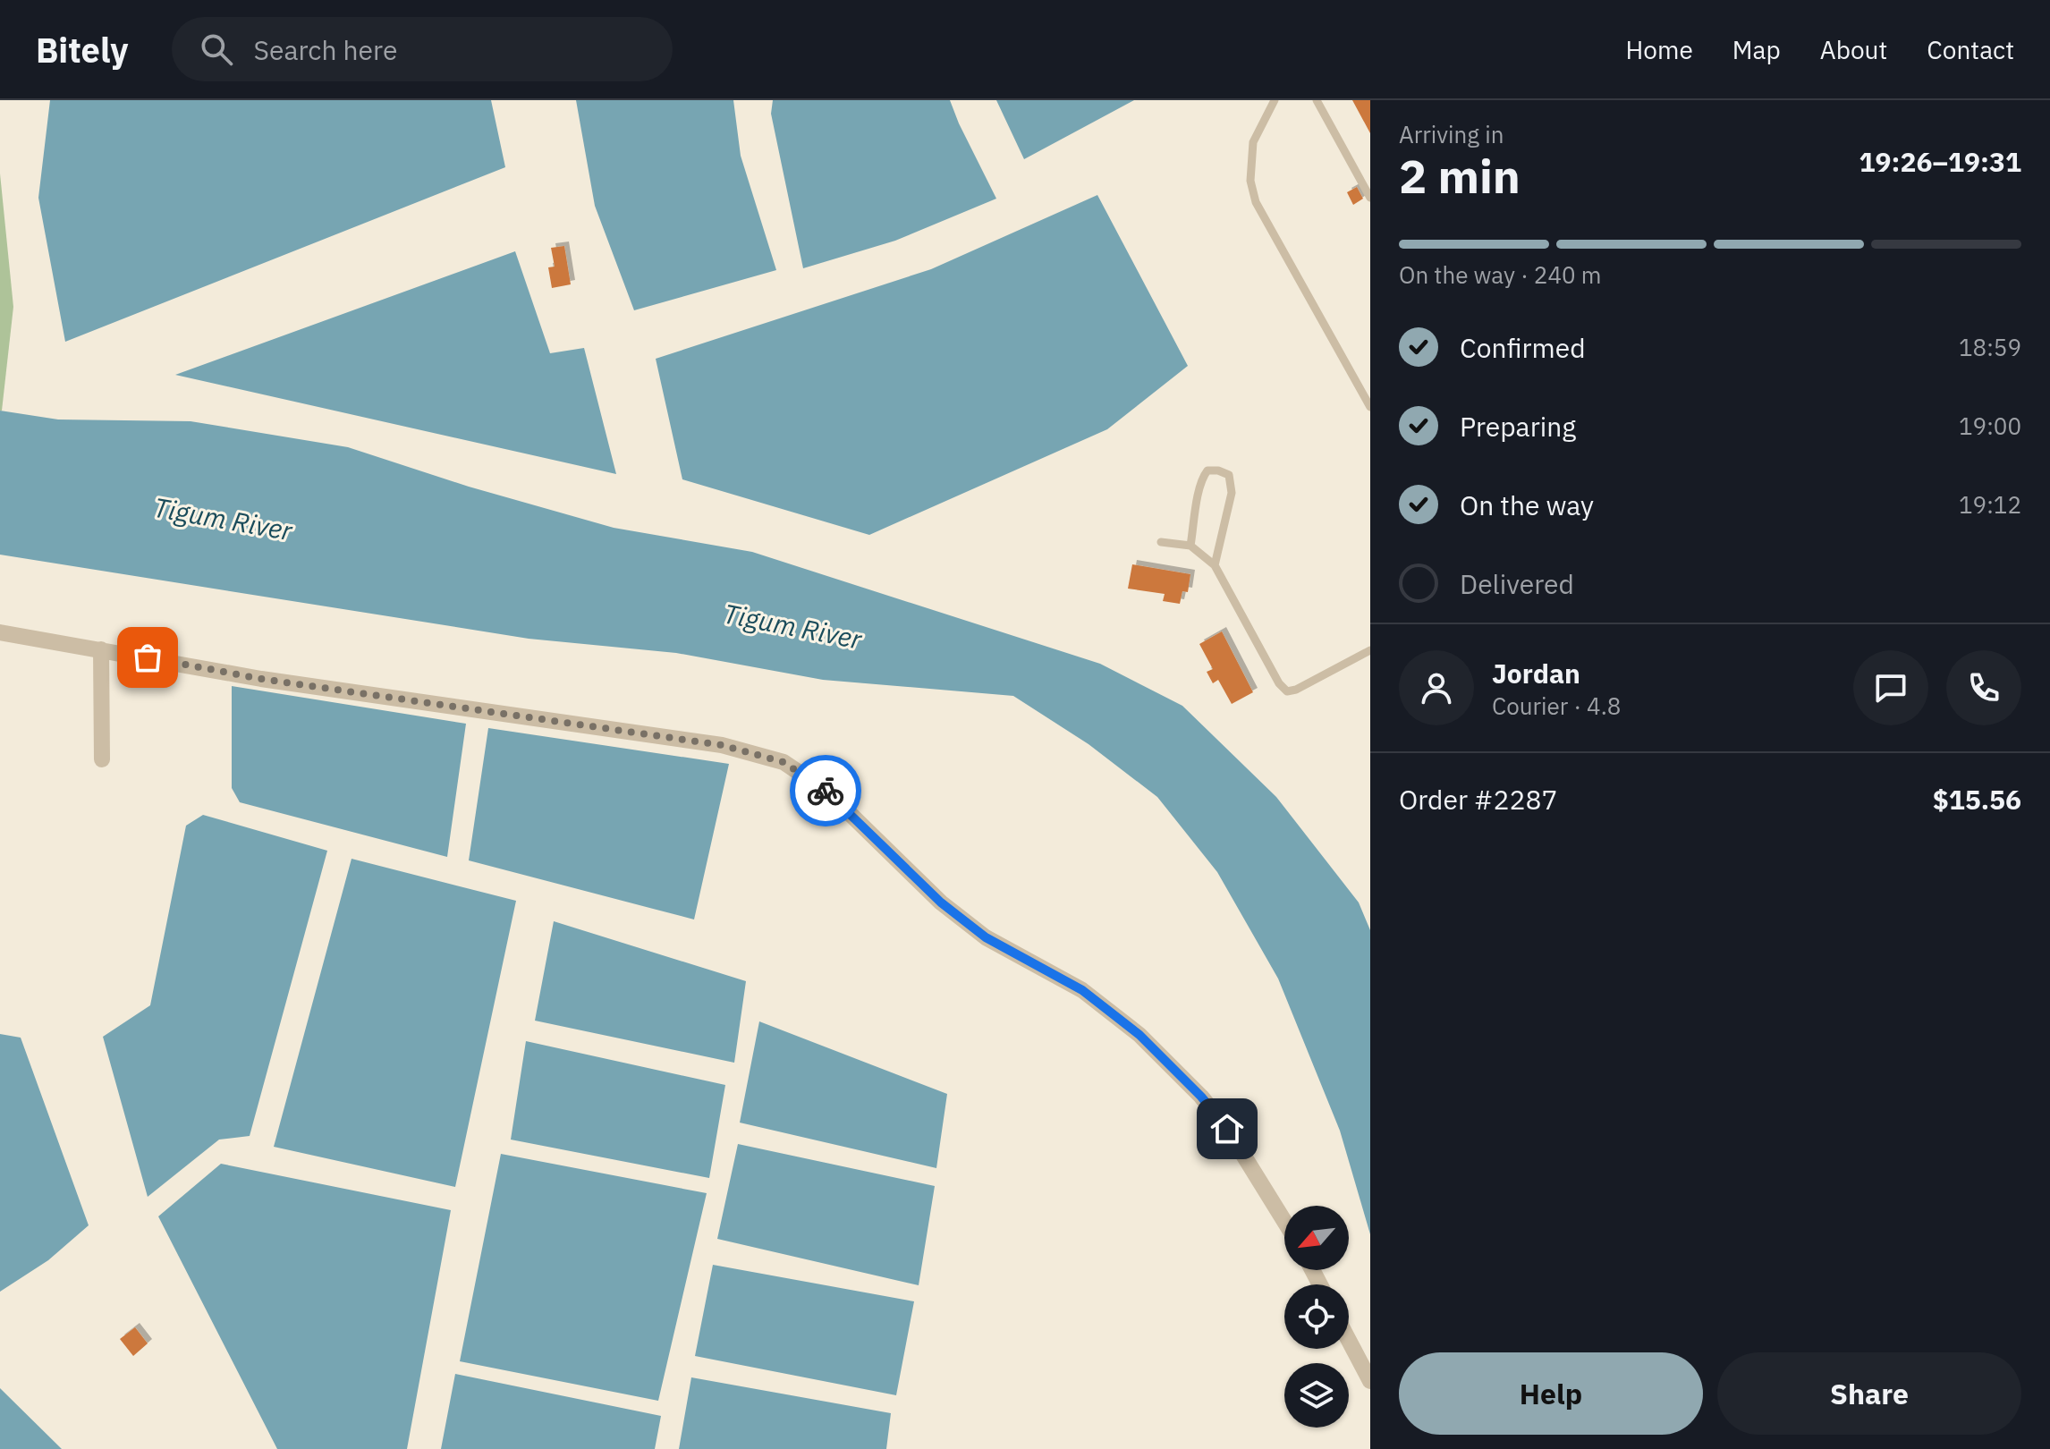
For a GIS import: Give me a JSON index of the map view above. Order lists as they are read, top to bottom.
{
  "water": ["Tigum River"],
  "north": "bottom left",
  "page": {
    "header": "Bitely",
    "search": "Search here",
    "nav": [
      "Home",
      "Map",
      "About",
      "Contact"
    ],
    "heading": ["2 min", "Arriving in", "19:26–19:31"],
    "panel": [
      "Jordan",
      "Courier · 4.8",
      "Order #2287",
      "$15.56"
    ],
    "bar": "On the way · 240 m",
    "list": [
      ["Confirmed", "18:59"],
      ["Preparing", "19:00"],
      ["On the way", "19:12"],
      "Delivered"
    ],
    "buttons": ["Help", "Share"]
  }
}
